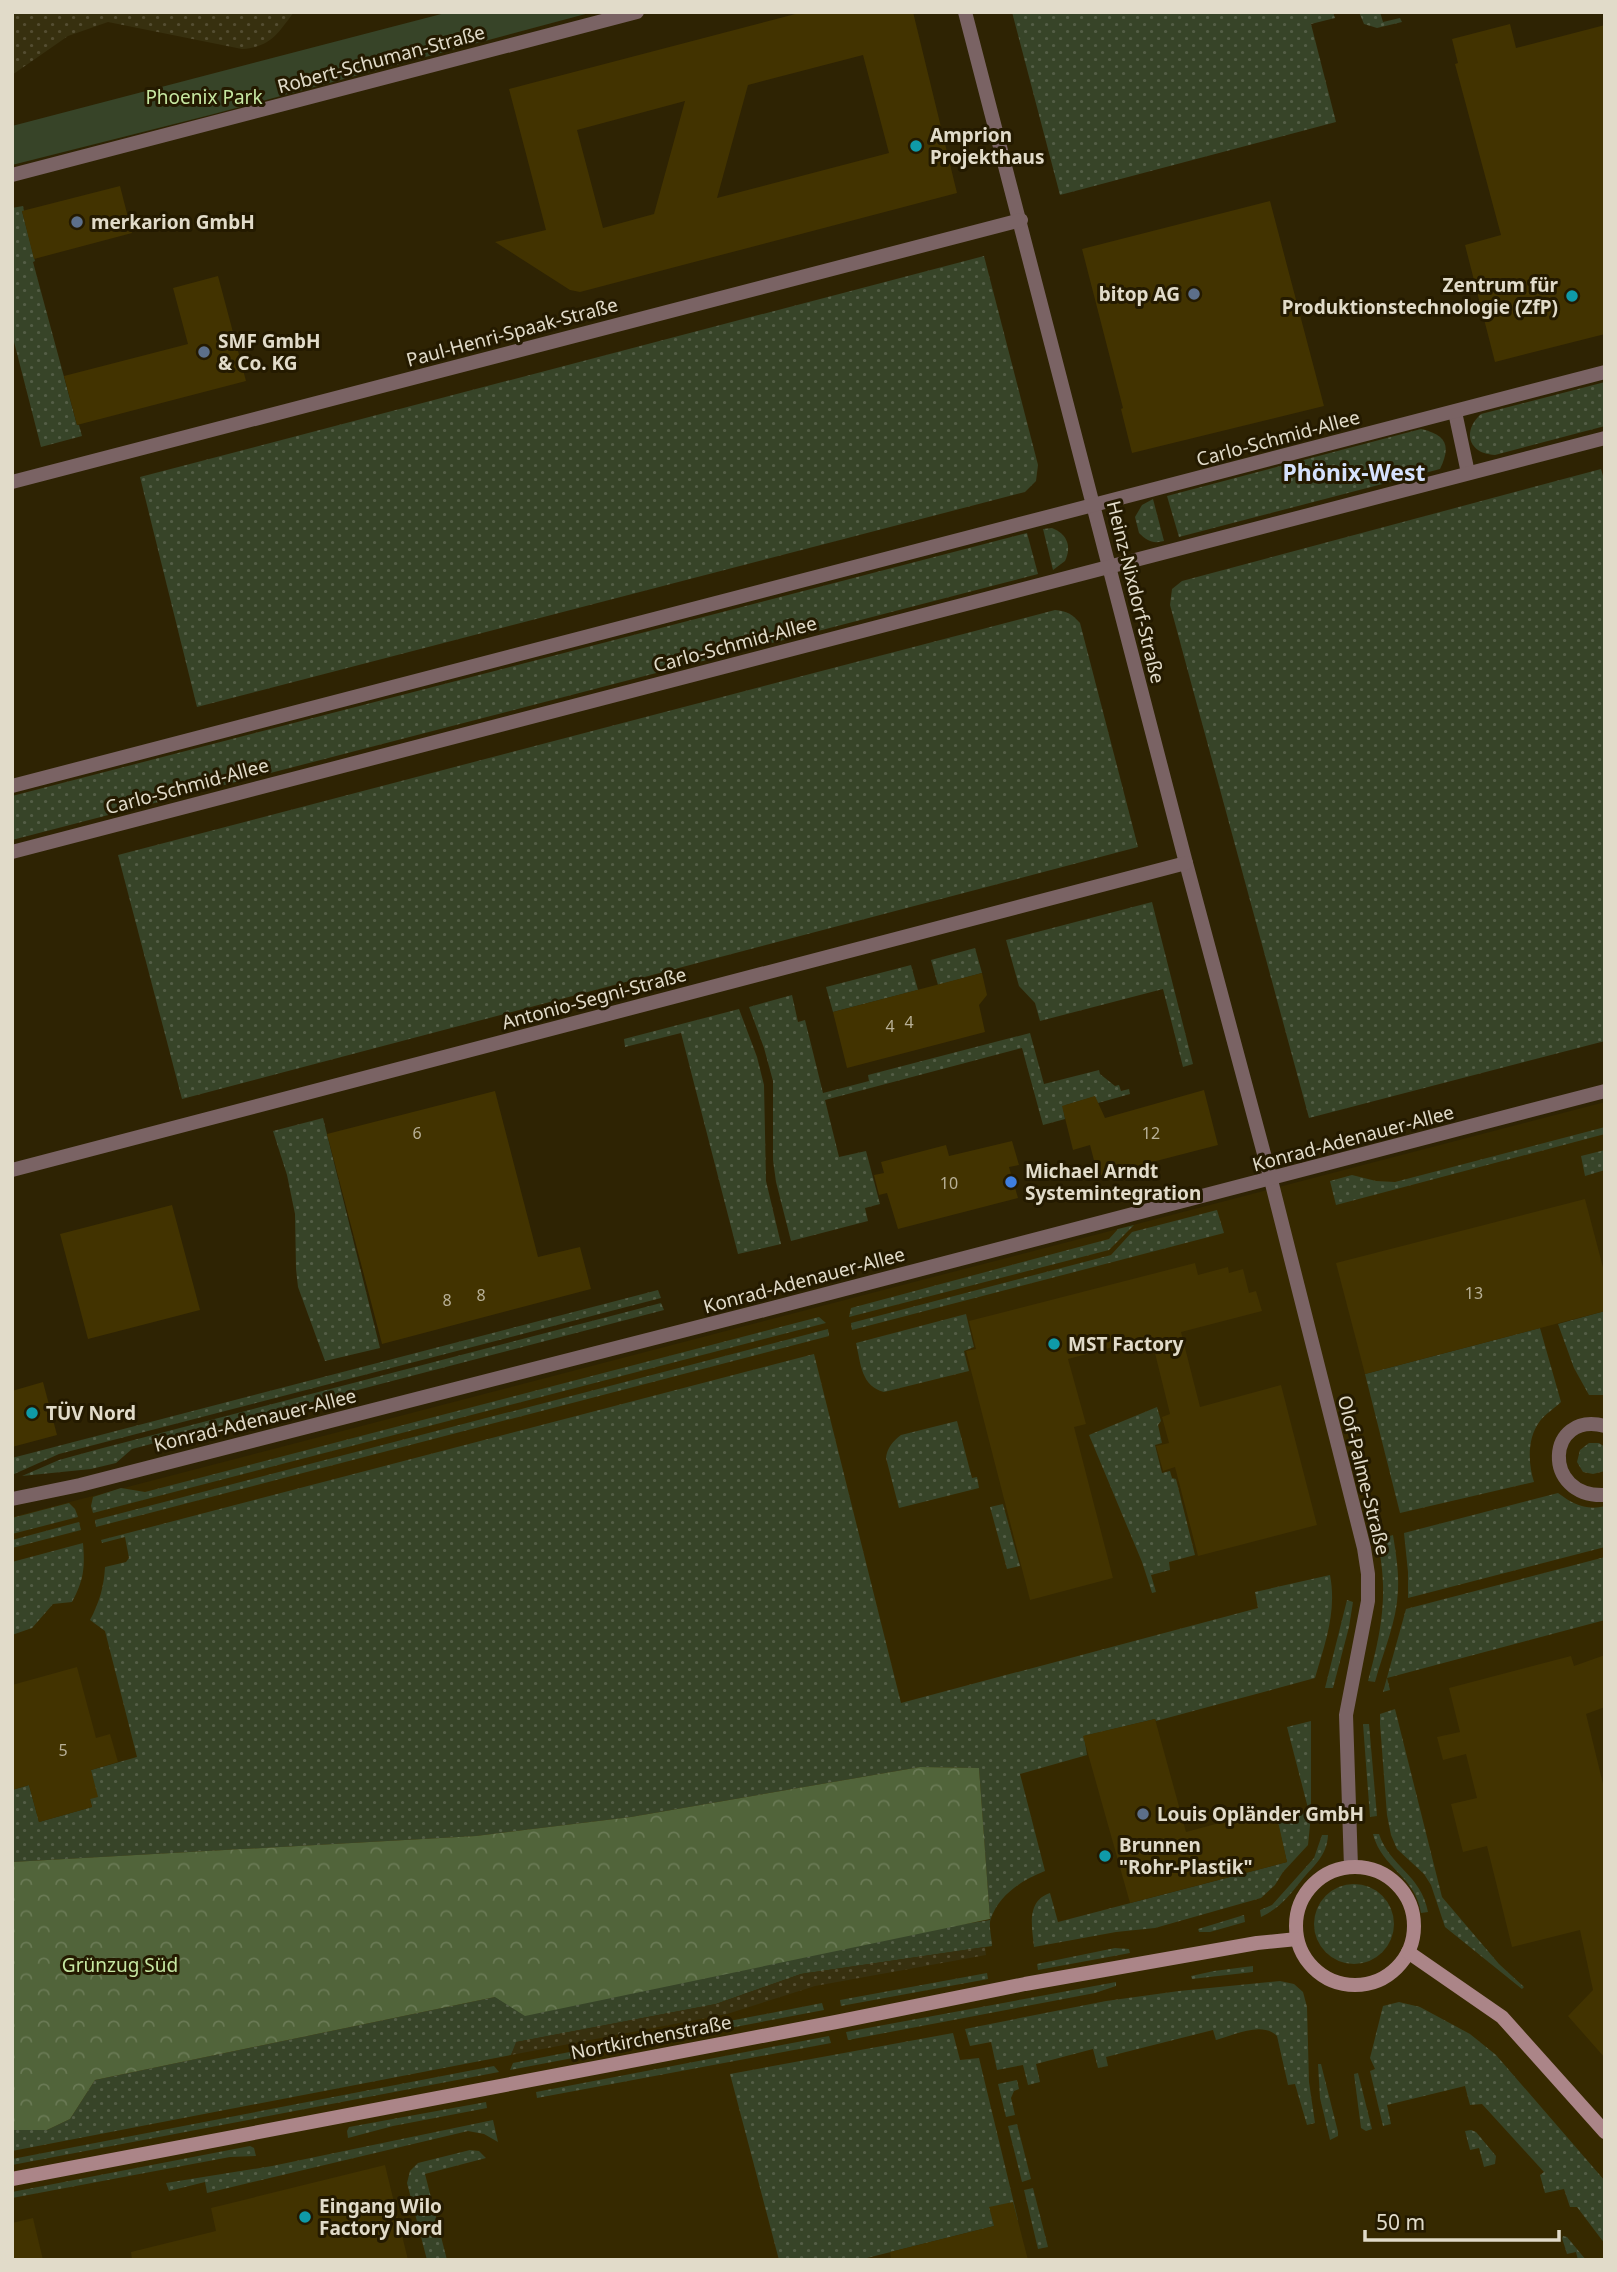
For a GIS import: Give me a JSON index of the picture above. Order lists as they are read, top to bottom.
{
  "streets": {
    "main road": ["Nortkirchenstraße"],
    "street": [
      "Robert-Schuman-Straße",
      "Paul-Henri-Spaak-Straße",
      "Carlo-Schmid-Allee",
      "Heinz-Nixdorf-Straße",
      "Antonio-Segni-Straße",
      "Konrad-Adenauer-Allee",
      "Olof-Palme-Straße"
    ]
  },
  "crossings": [
    ["Paul-Henri-Spaak-Straße", "Heinz-Nixdorf-Straße"],
    ["Carlo-Schmid-Allee", "Heinz-Nixdorf-Straße"],
    ["Heinz-Nixdorf-Straße", "Antonio-Segni-Straße"],
    ["Heinz-Nixdorf-Straße", "Konrad-Adenauer-Allee"],
    ["Heinz-Nixdorf-Straße", "Olof-Palme-Straße"],
    ["Konrad-Adenauer-Allee", "Olof-Palme-Straße"],
    ["Olof-Palme-Straße", "Nortkirchenstraße"]
  ],
  "districts": ["Phönix-West"],
  "parks": ["Phoenix Park", "Grünzug Süd"],
  "places": [
    "Amprion Projekthaus",
    "merkarion GmbH",
    "bitop AG",
    "Zentrum für Produktionstechnologie (ZfP)",
    "SMF GmbH & Co. KG",
    "Michael Arndt Systemintegration",
    "MST Factory",
    "TÜV Nord",
    "Louis Opländer GmbH",
    "Brunnen \"Rohr-Plastik\"",
    "Eingang Wilo Factory Nord"
  ],
  "house_numbers": [
    "4",
    "4",
    "6",
    "12",
    "10",
    "13",
    "8",
    "8",
    "5"
  ],
  "scale_bar": "50 m"
}
